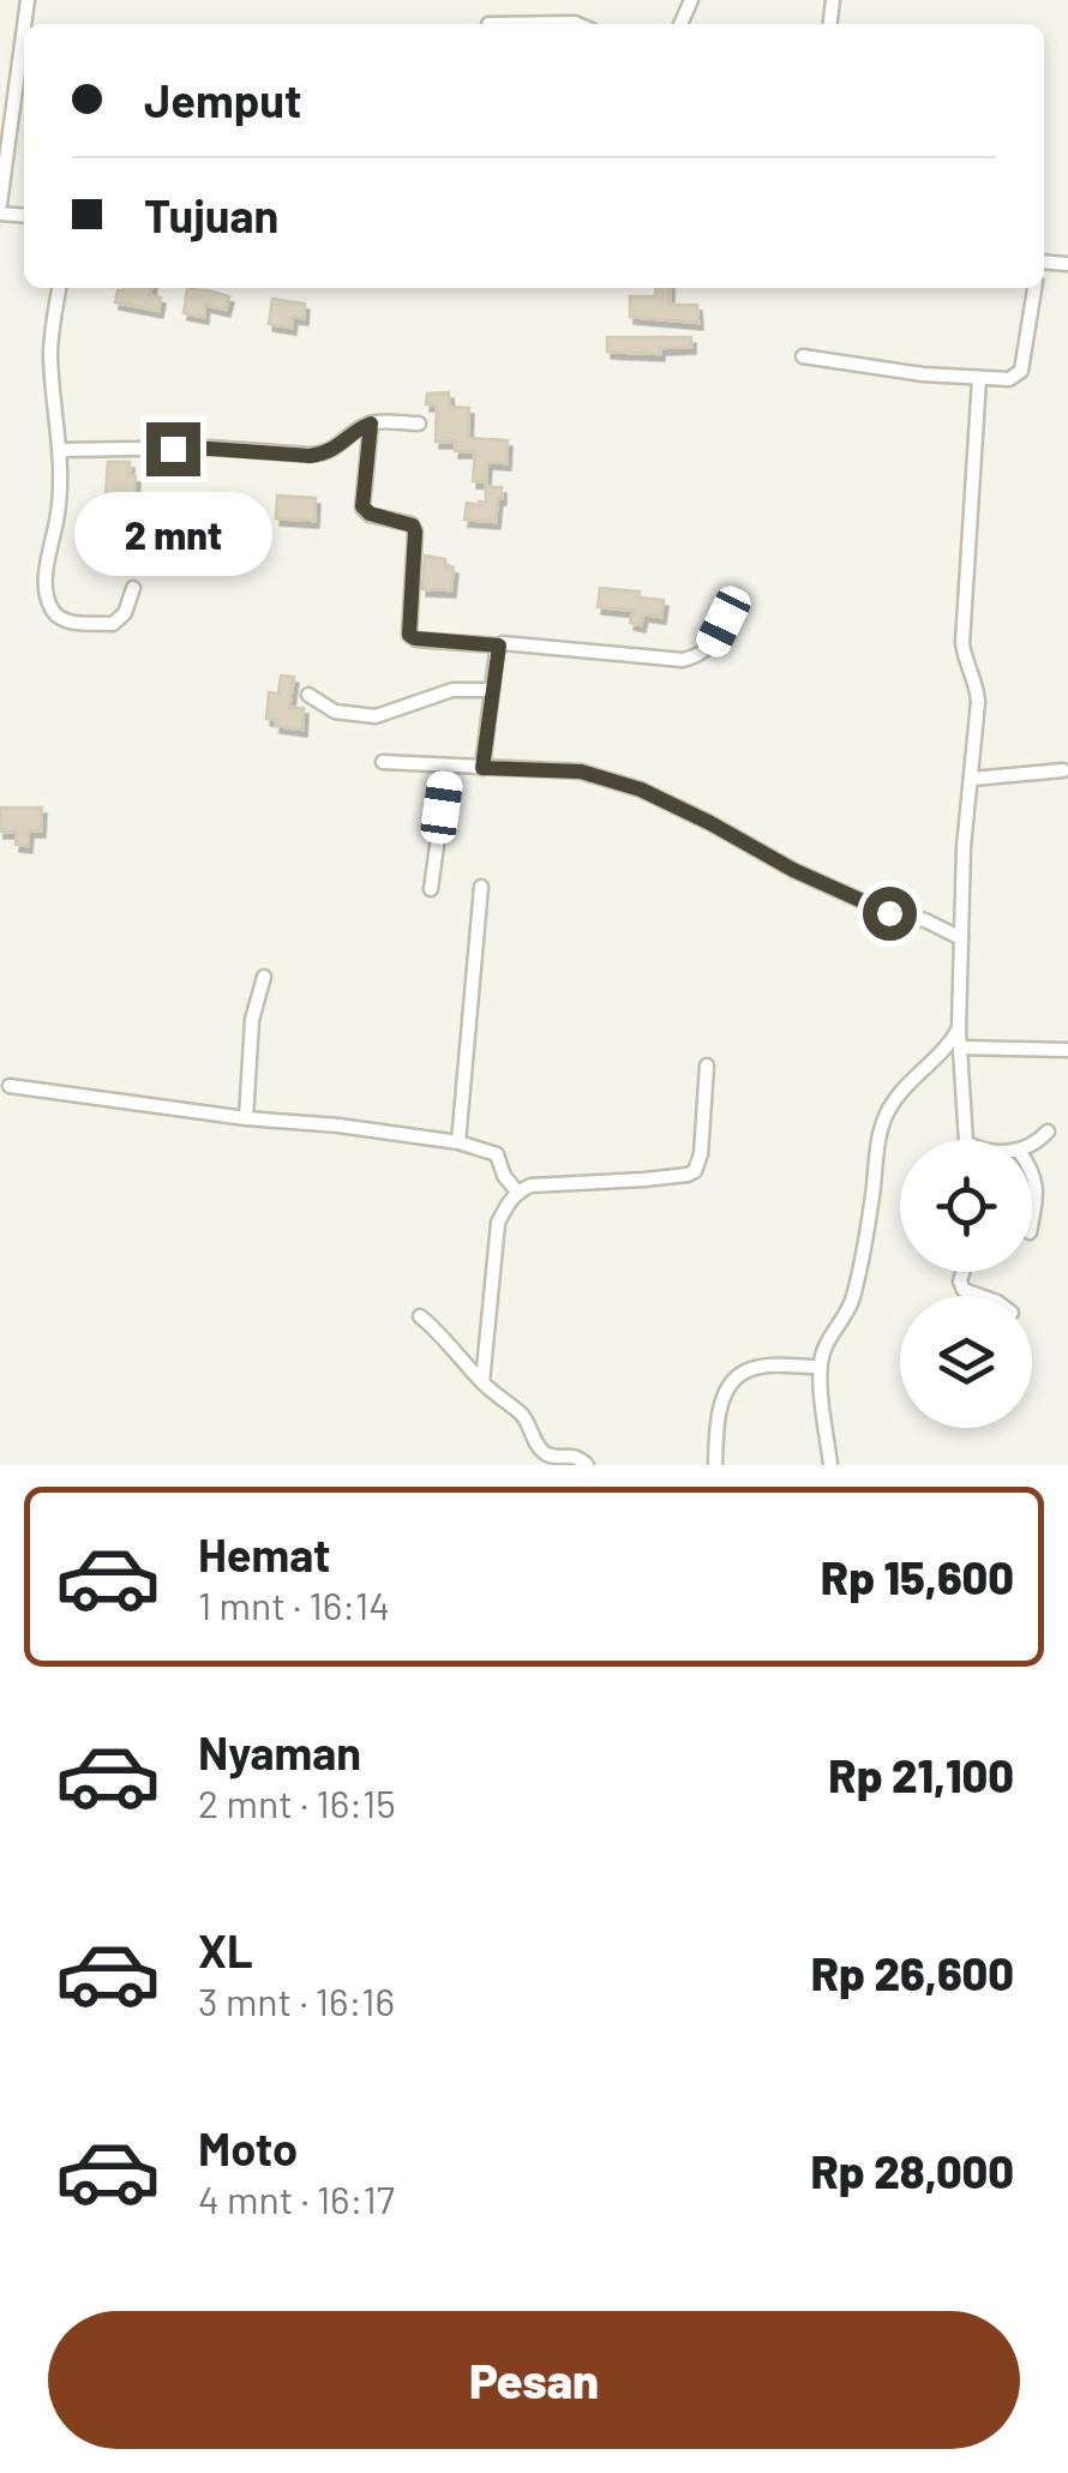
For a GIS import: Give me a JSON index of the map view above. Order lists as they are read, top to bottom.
{
  "page": {
    "banner": ["Jemput", "Tujuan"],
    "bubble": "2 mnt",
    "list": [
      {
        "name": "Hemat",
        "note": "1 mnt · 16:14",
        "value": "Rp 15,600"
      },
      {
        "name": "Nyaman",
        "note": "2 mnt · 16:15",
        "value": "Rp 21,100"
      },
      {
        "name": "XL",
        "note": "3 mnt · 16:16",
        "value": "Rp 26,600"
      },
      {
        "name": "Moto",
        "note": "4 mnt · 16:17",
        "value": "Rp 28,000"
      }
    ],
    "buttons": "Pesan"
  }
}
